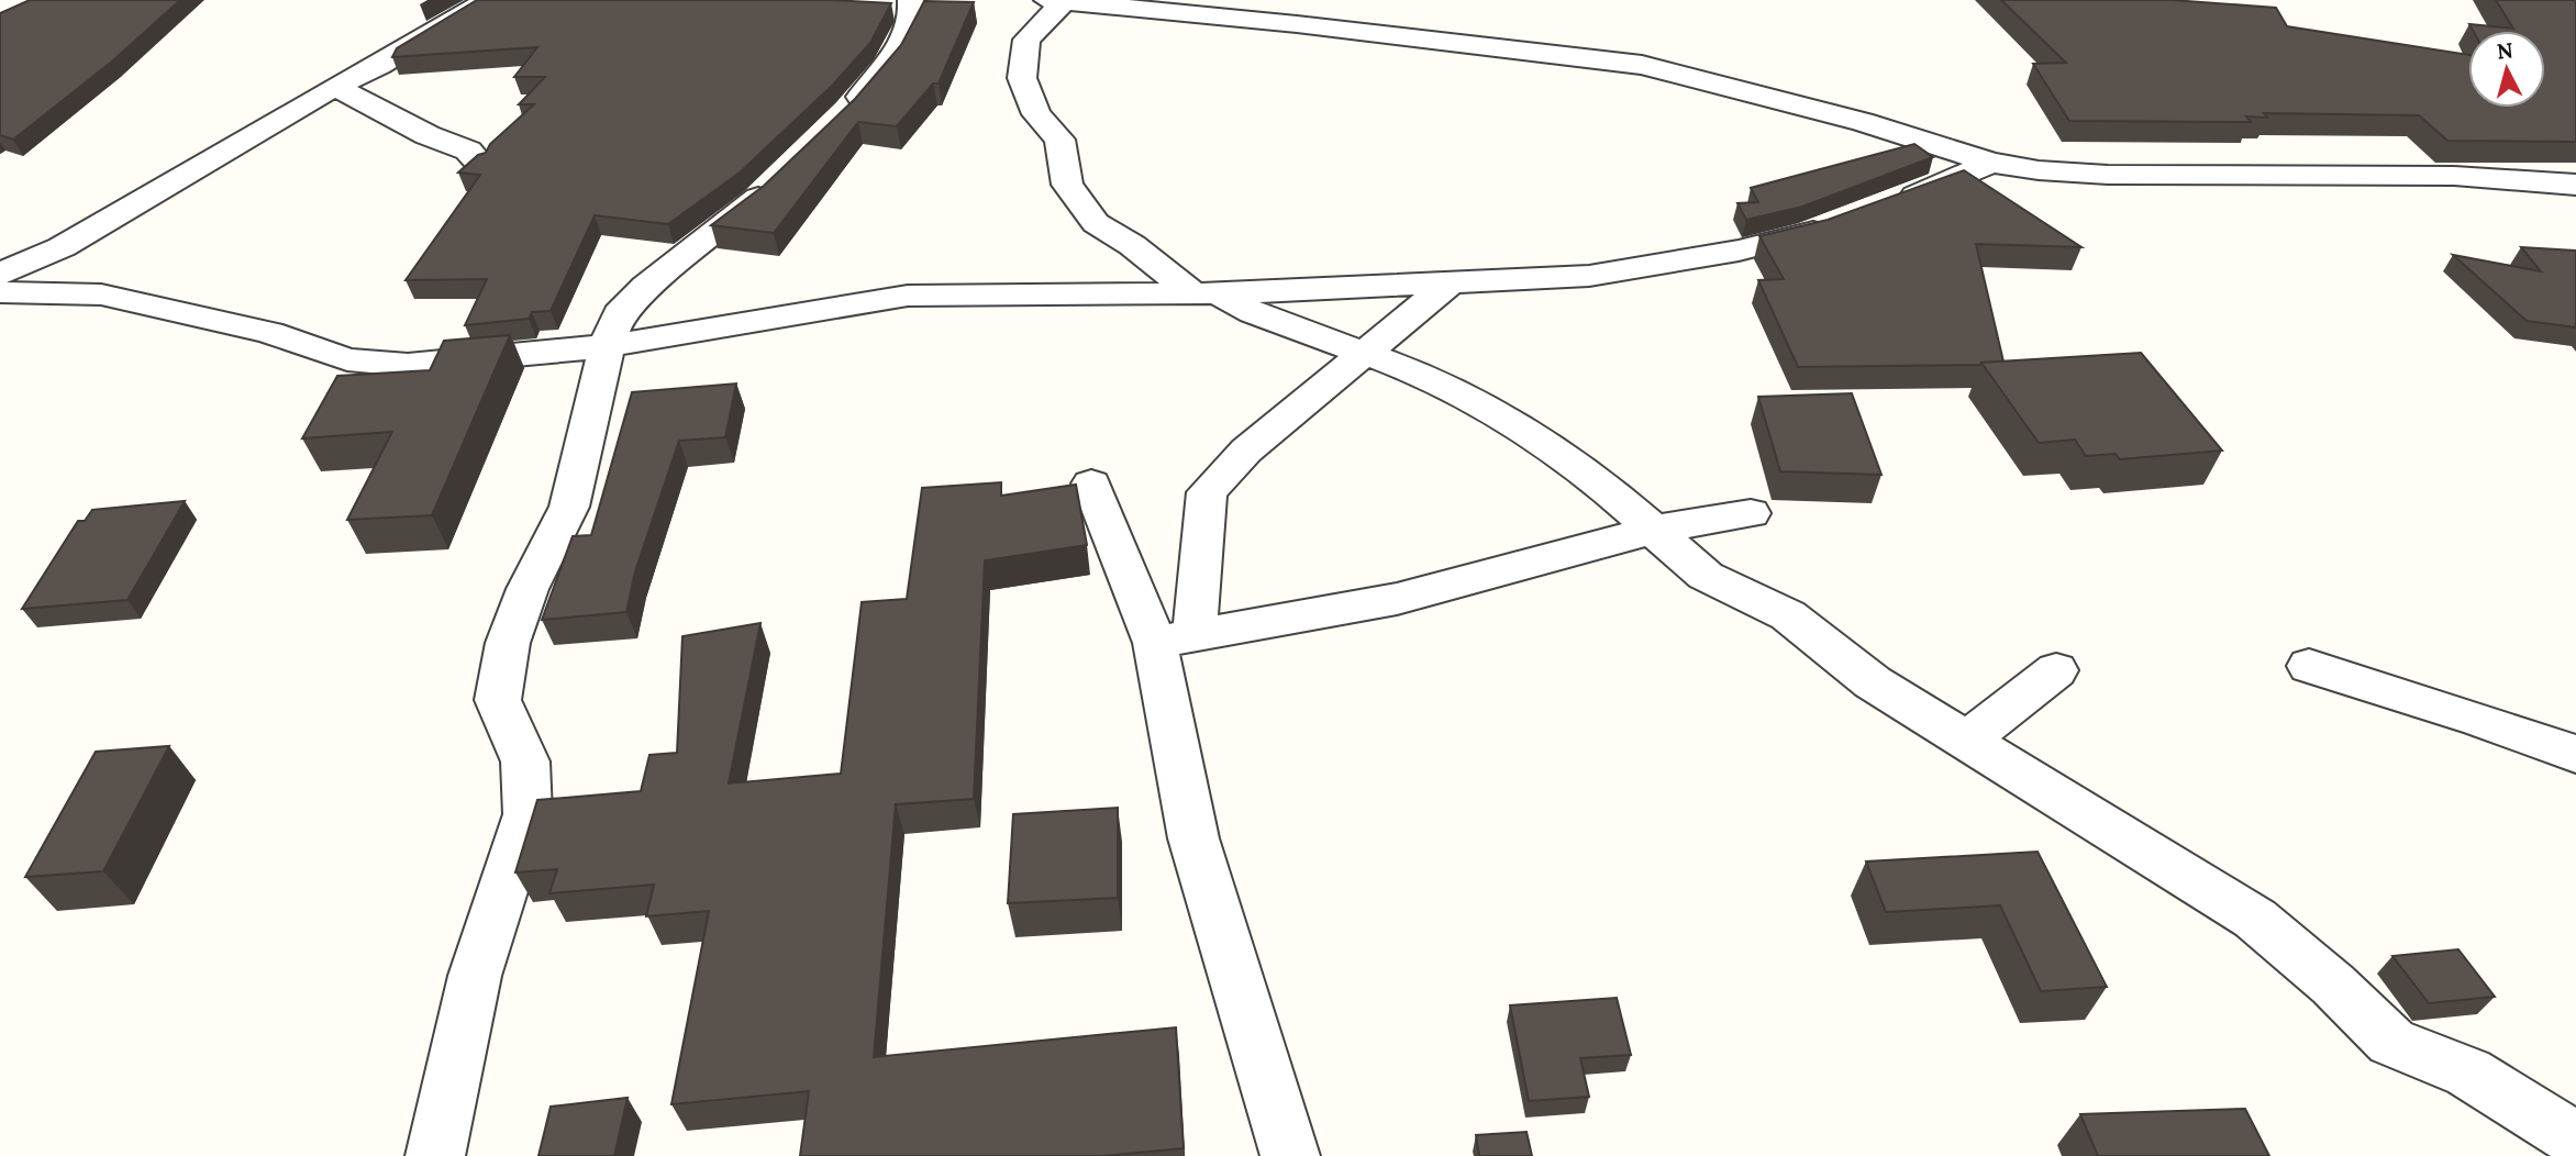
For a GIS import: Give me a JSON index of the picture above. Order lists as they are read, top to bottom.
{
  "north": "top"
}
